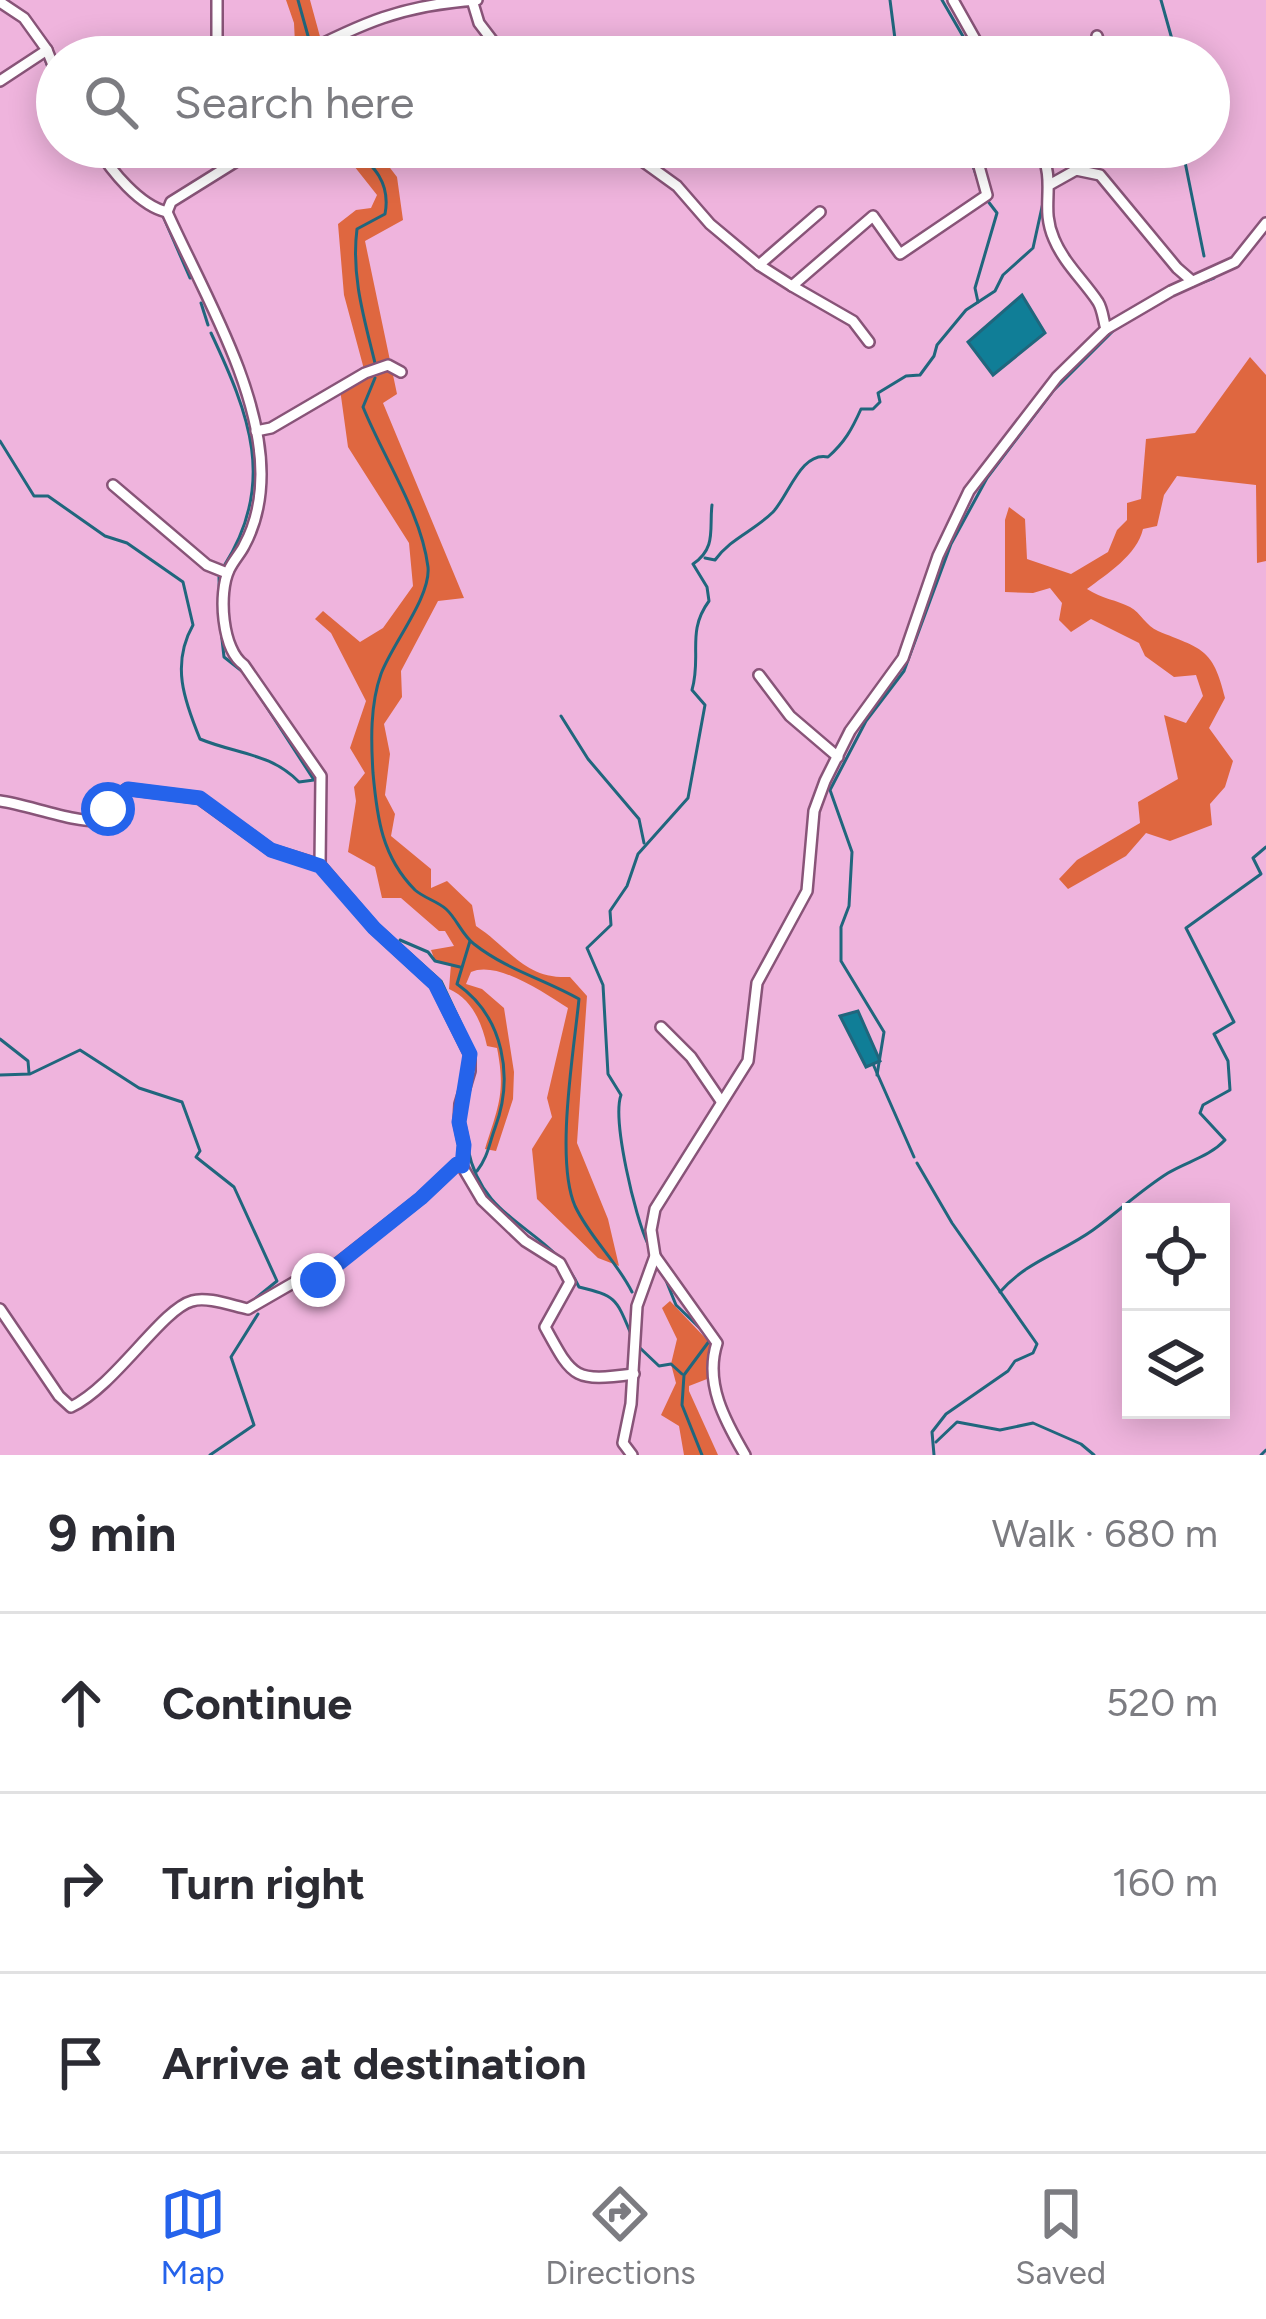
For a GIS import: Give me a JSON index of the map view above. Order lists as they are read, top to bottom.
{
  "page": {
    "search": "Search here",
    "heading": ["9 min", "Walk · 680 m"],
    "list": [
      ["Continue", "520 m"],
      ["Turn right", "160 m"],
      "Arrive at destination"
    ],
    "nav": ["Map", "Directions", "Saved"]
  }
}
